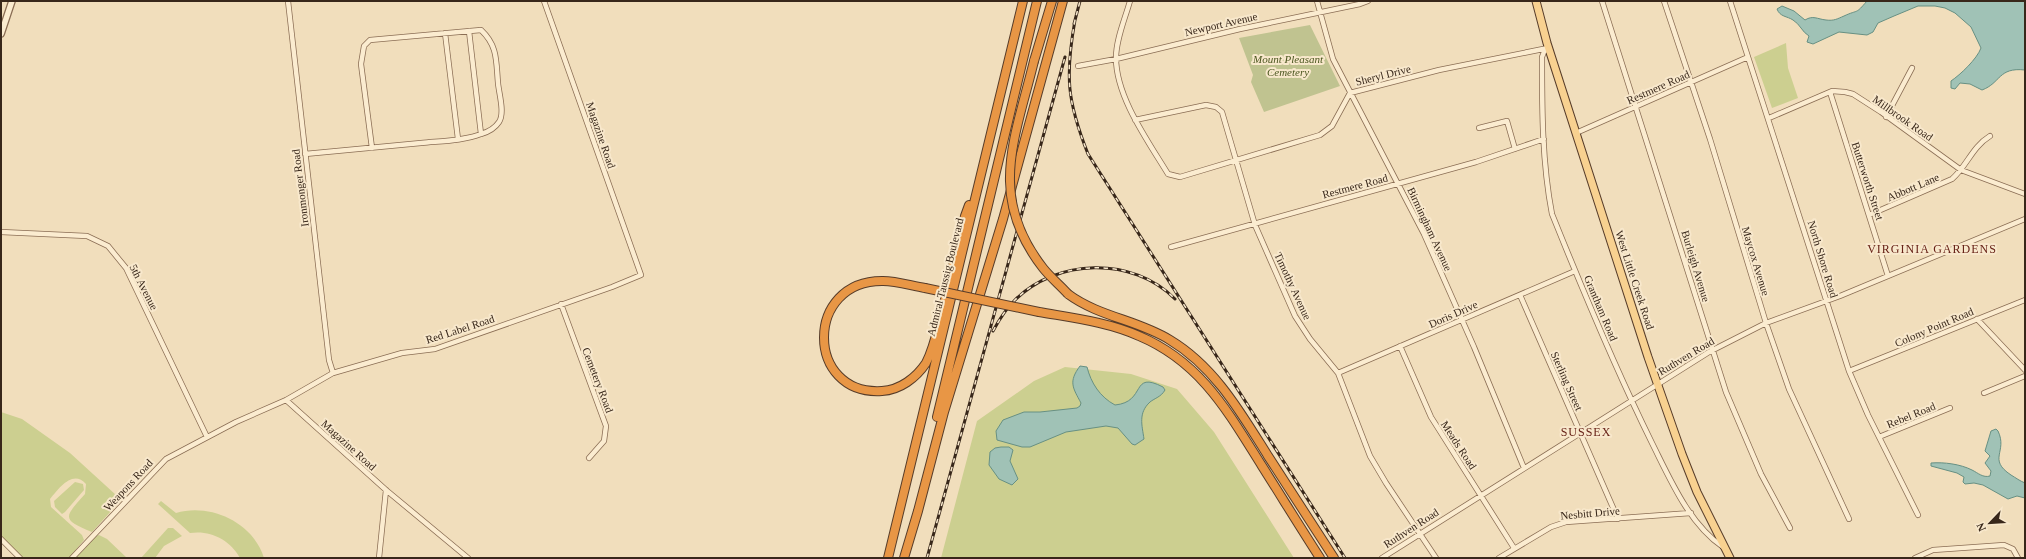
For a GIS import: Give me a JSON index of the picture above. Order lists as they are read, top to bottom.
{
  "streets": {
    "highway": ["Admiral Taussig Boulevard"],
    "main road": ["West Little Creek Road"],
    "street": [
      "Newport Avenue",
      "Sheryl Drive",
      "Restmere Road",
      "Millbrook Road",
      "Magazine Road",
      "Butterworth Street",
      "Abbott Lane",
      "Ironmonger Road",
      "Birmingham Avenue",
      "North Shore Road",
      "Maycox Avenue",
      "Burleigh Avenue",
      "Timothy Avenue",
      "5th Avenue",
      "Grantham Road",
      "Doris Drive",
      "Colony Point Road",
      "Red Label Road",
      "Ruthven Road",
      "Cemetery Road",
      "Sterling Street",
      "Rebel Road",
      "Meads Road",
      "Weapons Road",
      "Nesbitt Drive"
    ]
  },
  "crossings": [
    ["Newport Avenue", "Sheryl Drive"],
    ["Newport Avenue", "Birmingham Avenue"],
    ["Sheryl Drive", "Birmingham Avenue"],
    ["Sheryl Drive", "West Little Creek Road"],
    ["Sheryl Drive", "Timothy Avenue"],
    ["Sheryl Drive", "Grantham Road"],
    ["Restmere Road", "Birmingham Avenue"],
    ["Restmere Road", "North Shore Road"],
    ["Restmere Road", "Maycox Avenue"],
    ["Restmere Road", "Burleigh Avenue"],
    ["Restmere Road", "West Little Creek Road"],
    ["Restmere Road", "Timothy Avenue"],
    ["Restmere Road", "Grantham Road"],
    ["Millbrook Road", "Butterworth Street"],
    ["Millbrook Road", "Abbott Lane"],
    ["Millbrook Road", "North Shore Road"],
    ["Magazine Road", "Red Label Road"],
    ["Butterworth Street", "Abbott Lane"],
    ["Butterworth Street", "Ruthven Road"],
    ["Ironmonger Road", "Red Label Road"],
    ["Birmingham Avenue", "Doris Drive"],
    ["Birmingham Avenue", "Ruthven Road"],
    ["North Shore Road", "Colony Point Road"],
    ["North Shore Road", "Ruthven Road"],
    ["North Shore Road", "Rebel Road"],
    ["Maycox Avenue", "Ruthven Road"],
    ["Burleigh Avenue", "Ruthven Road"],
    ["West Little Creek Road", "Grantham Road"],
    ["West Little Creek Road", "Ruthven Road"],
    ["Timothy Avenue", "Doris Drive"],
    ["Timothy Avenue", "Ruthven Road"],
    ["5th Avenue", "Weapons Road"],
    ["Grantham Road", "Doris Drive"],
    ["Grantham Road", "Ruthven Road"],
    ["Grantham Road", "Nesbitt Drive"],
    ["Doris Drive", "Sterling Street"],
    ["Doris Drive", "Meads Road"],
    ["Red Label Road", "Cemetery Road"],
    ["Ruthven Road", "Sterling Street"],
    ["Ruthven Road", "Meads Road"],
    ["Sterling Street", "Nesbitt Drive"],
    ["Meads Road", "Nesbitt Drive"]
  ],
  "districts": ["VIRGINIA GARDENS", "SUSSEX"],
  "parks": ["Mount Pleasant Cemetery"],
  "north": "bottom left"
}
